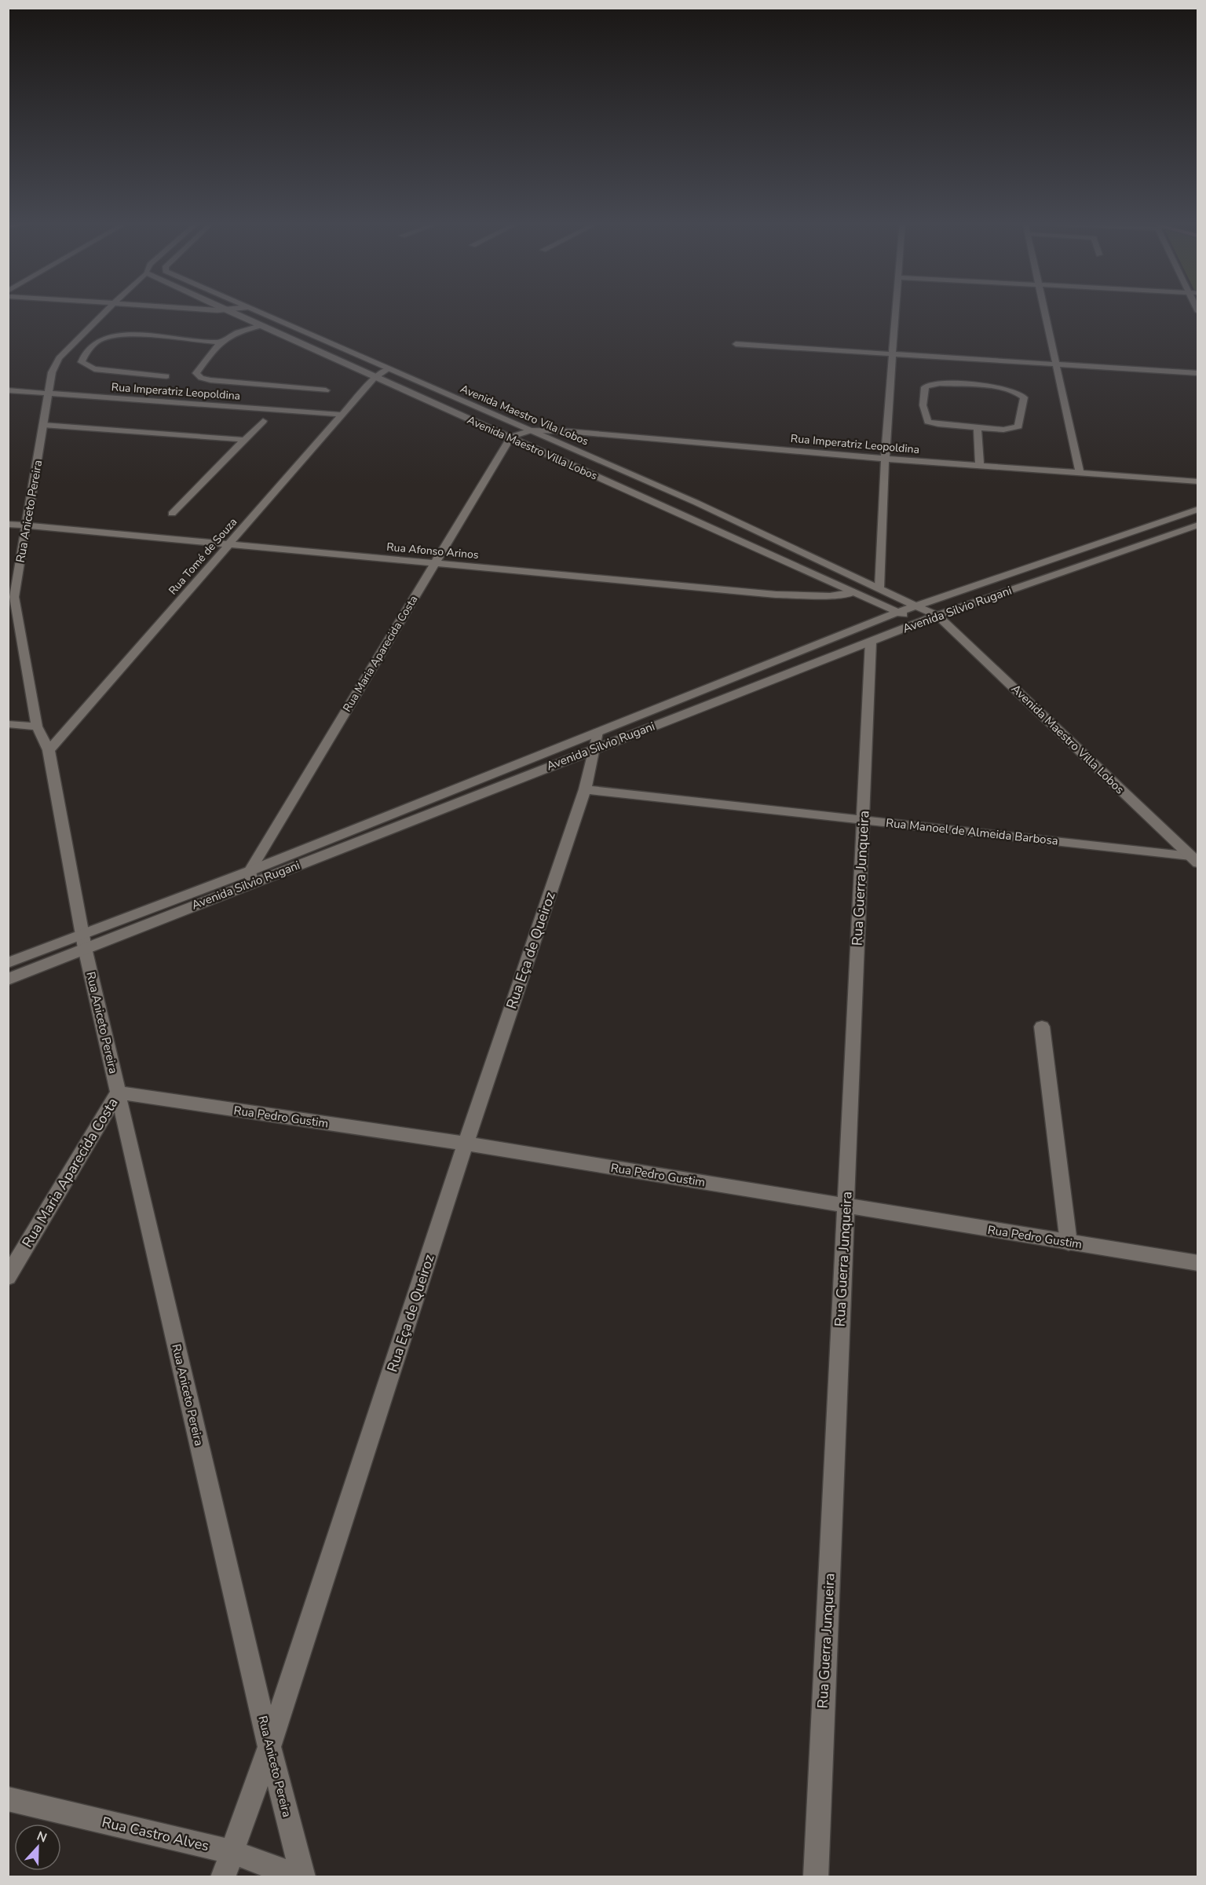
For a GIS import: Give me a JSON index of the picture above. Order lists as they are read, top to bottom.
{
  "streets": {
    "street": [
      "Rua Imperatriz Leopoldina",
      "Avenida Maestro Vila Lobos",
      "Avenida Maestro Villa Lobos",
      "Rua Aniceto Pereira",
      "Rua Afonso Arinos",
      "Rua Tomé de Souza",
      "Avenida Silvio Rugani",
      "Rua Maria Aparecida Costa",
      "Rua Manoel de Almeida Barbosa",
      "Rua Guerra Junqueira",
      "Rua Eça de Queiroz",
      "Rua Pedro Gustim",
      "Rua Castro Alves"
    ]
  },
  "crossings": [
    ["Rua Imperatriz Leopoldina", "Avenida Maestro Vila Lobos"],
    ["Rua Imperatriz Leopoldina", "Avenida Maestro Villa Lobos"],
    ["Rua Imperatriz Leopoldina", "Rua Aniceto Pereira"],
    ["Rua Imperatriz Leopoldina", "Rua Tomé de Souza"],
    ["Rua Imperatriz Leopoldina", "Rua Maria Aparecida Costa"],
    ["Avenida Maestro Vila Lobos", "Avenida Maestro Villa Lobos"],
    ["Avenida Maestro Vila Lobos", "Rua Tomé de Souza"],
    ["Avenida Maestro Vila Lobos", "Avenida Silvio Rugani"],
    ["Avenida Maestro Villa Lobos", "Rua Afonso Arinos"],
    ["Avenida Maestro Villa Lobos", "Rua Tomé de Souza"],
    ["Avenida Maestro Villa Lobos", "Avenida Silvio Rugani"],
    ["Avenida Maestro Villa Lobos", "Rua Maria Aparecida Costa"],
    ["Avenida Maestro Villa Lobos", "Rua Manoel de Almeida Barbosa"],
    ["Rua Aniceto Pereira", "Rua Afonso Arinos"],
    ["Rua Aniceto Pereira", "Rua Tomé de Souza"],
    ["Rua Aniceto Pereira", "Avenida Silvio Rugani"],
    ["Rua Aniceto Pereira", "Rua Maria Aparecida Costa"],
    ["Rua Aniceto Pereira", "Rua Eça de Queiroz"],
    ["Rua Aniceto Pereira", "Rua Pedro Gustim"],
    ["Rua Aniceto Pereira", "Rua Castro Alves"],
    ["Rua Afonso Arinos", "Rua Tomé de Souza"],
    ["Rua Afonso Arinos", "Rua Maria Aparecida Costa"],
    ["Avenida Silvio Rugani", "Rua Maria Aparecida Costa"],
    ["Avenida Silvio Rugani", "Rua Guerra Junqueira"],
    ["Avenida Silvio Rugani", "Rua Eça de Queiroz"],
    ["Rua Maria Aparecida Costa", "Rua Pedro Gustim"],
    ["Rua Manoel de Almeida Barbosa", "Rua Guerra Junqueira"],
    ["Rua Manoel de Almeida Barbosa", "Rua Eça de Queiroz"],
    ["Rua Guerra Junqueira", "Rua Pedro Gustim"],
    ["Rua Eça de Queiroz", "Rua Pedro Gustim"],
    ["Rua Eça de Queiroz", "Rua Castro Alves"]
  ],
  "north": "top"
}
